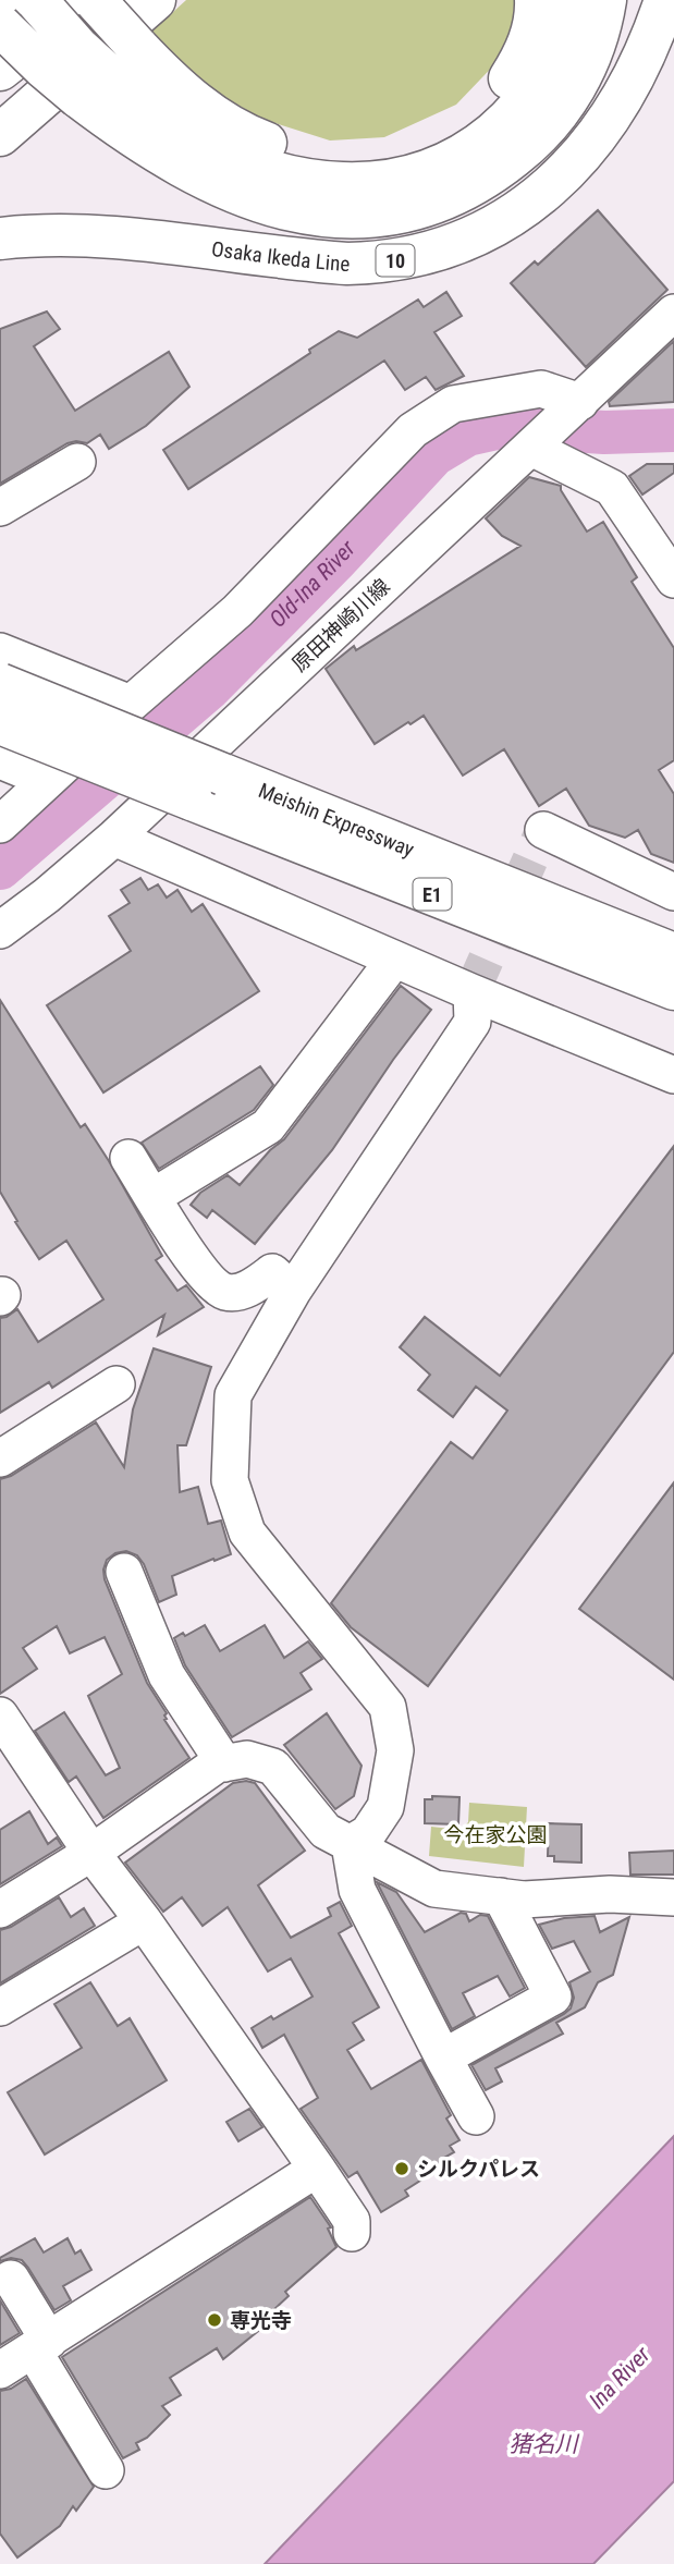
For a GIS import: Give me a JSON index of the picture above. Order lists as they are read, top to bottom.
{
  "streets": {
    "main road": [
      "Osaka Ikeda Line",
      "10",
      "Meishin Expressway",
      "E1"
    ],
    "street": ["原田神崎川線"]
  },
  "water": ["Old-Ina River", "Ina River", "猪名川"],
  "parks": ["今在家公園"],
  "places": ["シルクパレス", "専光寺"]
}
